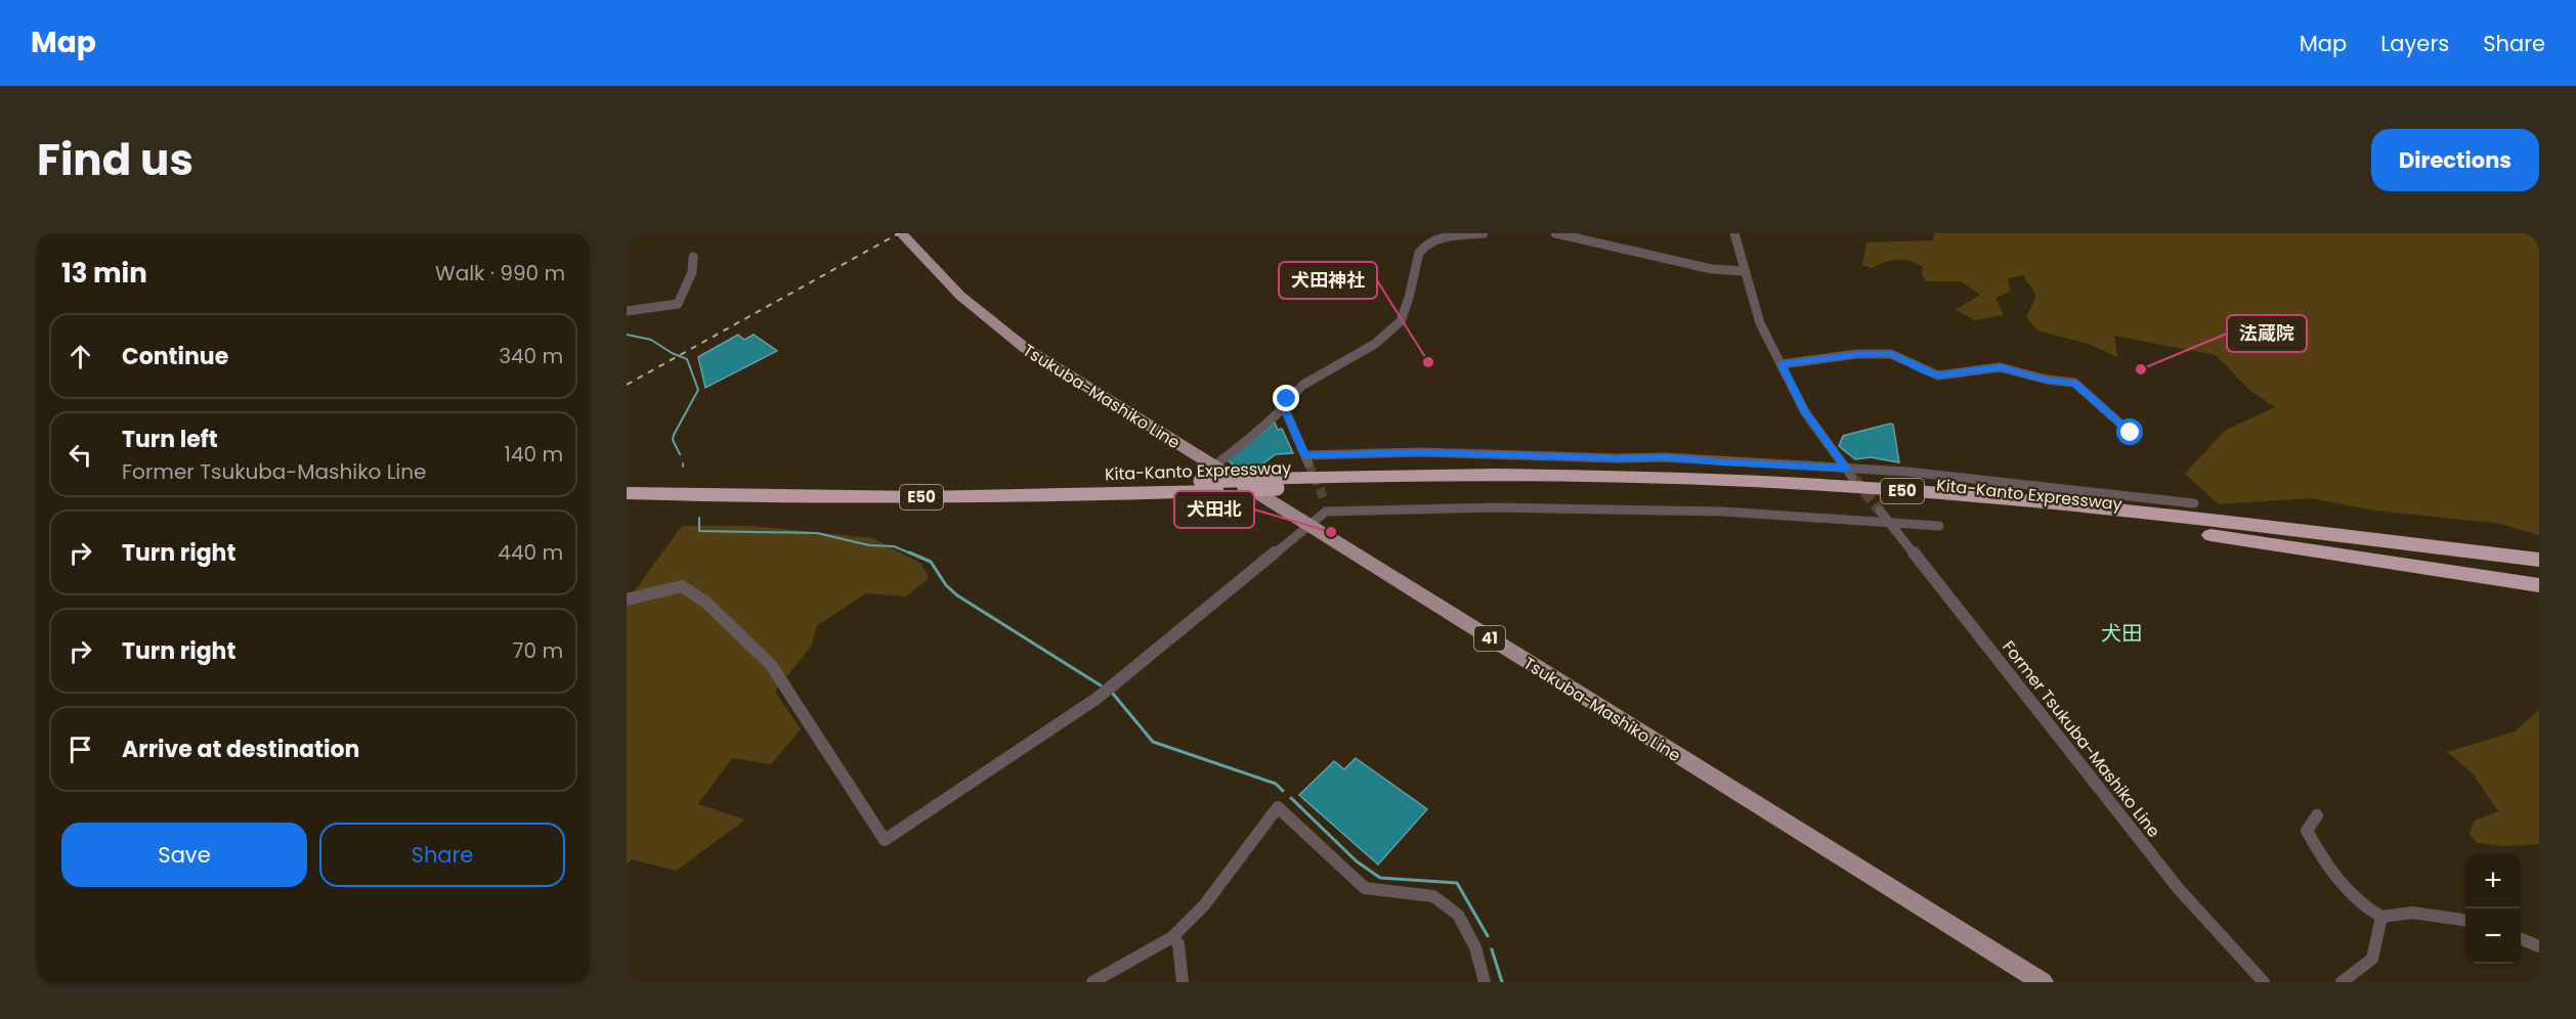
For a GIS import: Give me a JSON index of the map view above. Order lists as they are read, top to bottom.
{
  "streets": {
    "highway": ["Kita-Kanto Expressway", "E50"],
    "main road": ["Tsukuba-Mashiko Line", "41"],
    "street": ["Former Tsukuba-Mashiko Line"]
  },
  "districts": ["犬田"],
  "places": ["犬田神社", "法蔵院", "犬田北"],
  "page": {
    "header": "Map",
    "nav": ["Map", "Layers", "Share"],
    "title": "Find us",
    "buttons": [
      "Directions",
      ["Save", "Share"]
    ],
    "heading": ["13 min", "Walk · 990 m"],
    "list": [
      ["Continue", "340 m"],
      ["Turn left", "Former Tsukuba-Mashiko Line", "140 m"],
      ["Turn right", "440 m"],
      ["Turn right", "70 m"],
      "Arrive at destination"
    ],
    "map_buttons": ["+", "−"]
  }
}
